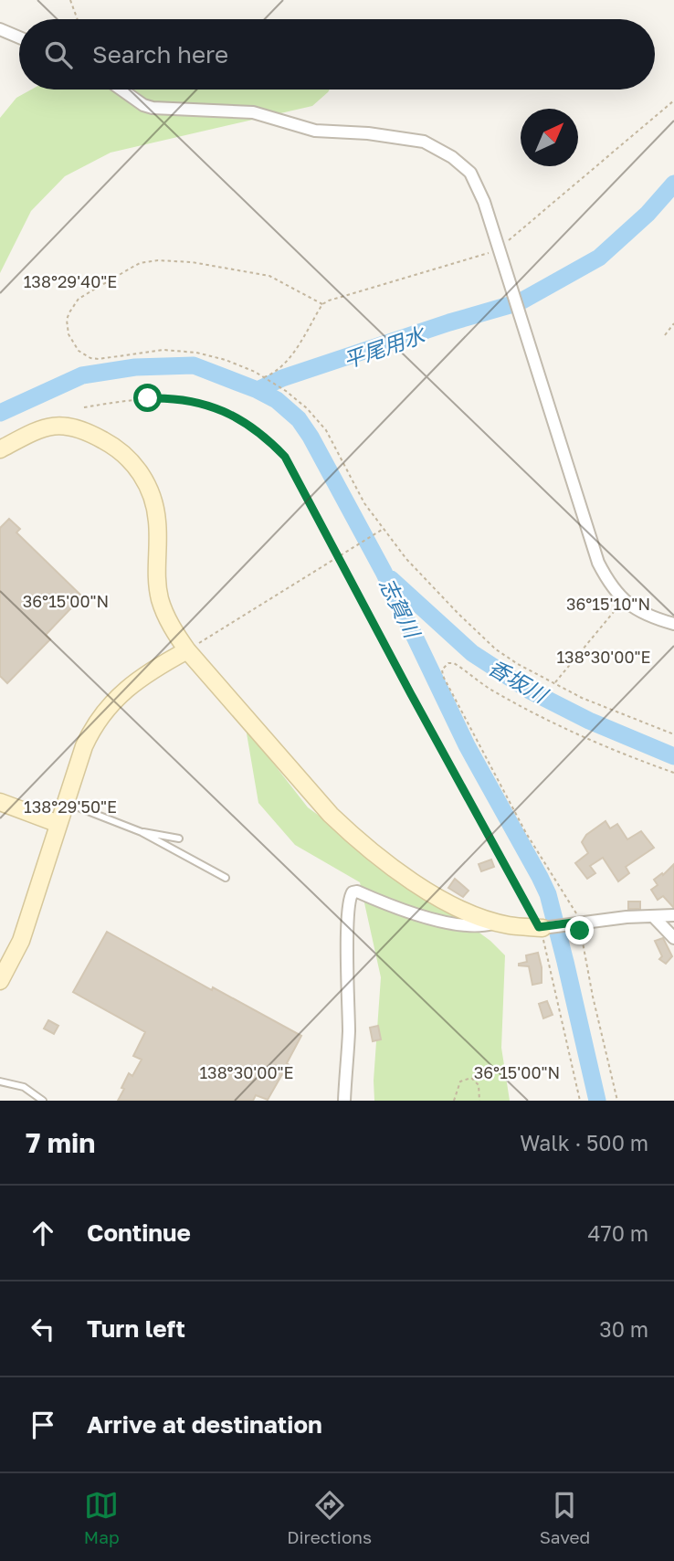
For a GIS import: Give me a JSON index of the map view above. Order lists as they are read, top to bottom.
{
  "water": ["平尾用水", "志賀川", "香坂川"],
  "north": "top right",
  "page": {
    "search": "Search here",
    "heading": ["7 min", "Walk · 500 m"],
    "list": [
      ["Continue", "470 m"],
      ["Turn left", "30 m"],
      "Arrive at destination"
    ],
    "nav": ["Map", "Directions", "Saved"]
  },
  "coordinates": [
    "138°29'40\"E",
    "36°15'00\"N",
    "36°15'10\"N",
    "138°30'00\"E",
    "138°29'50\"E"
  ]
}
